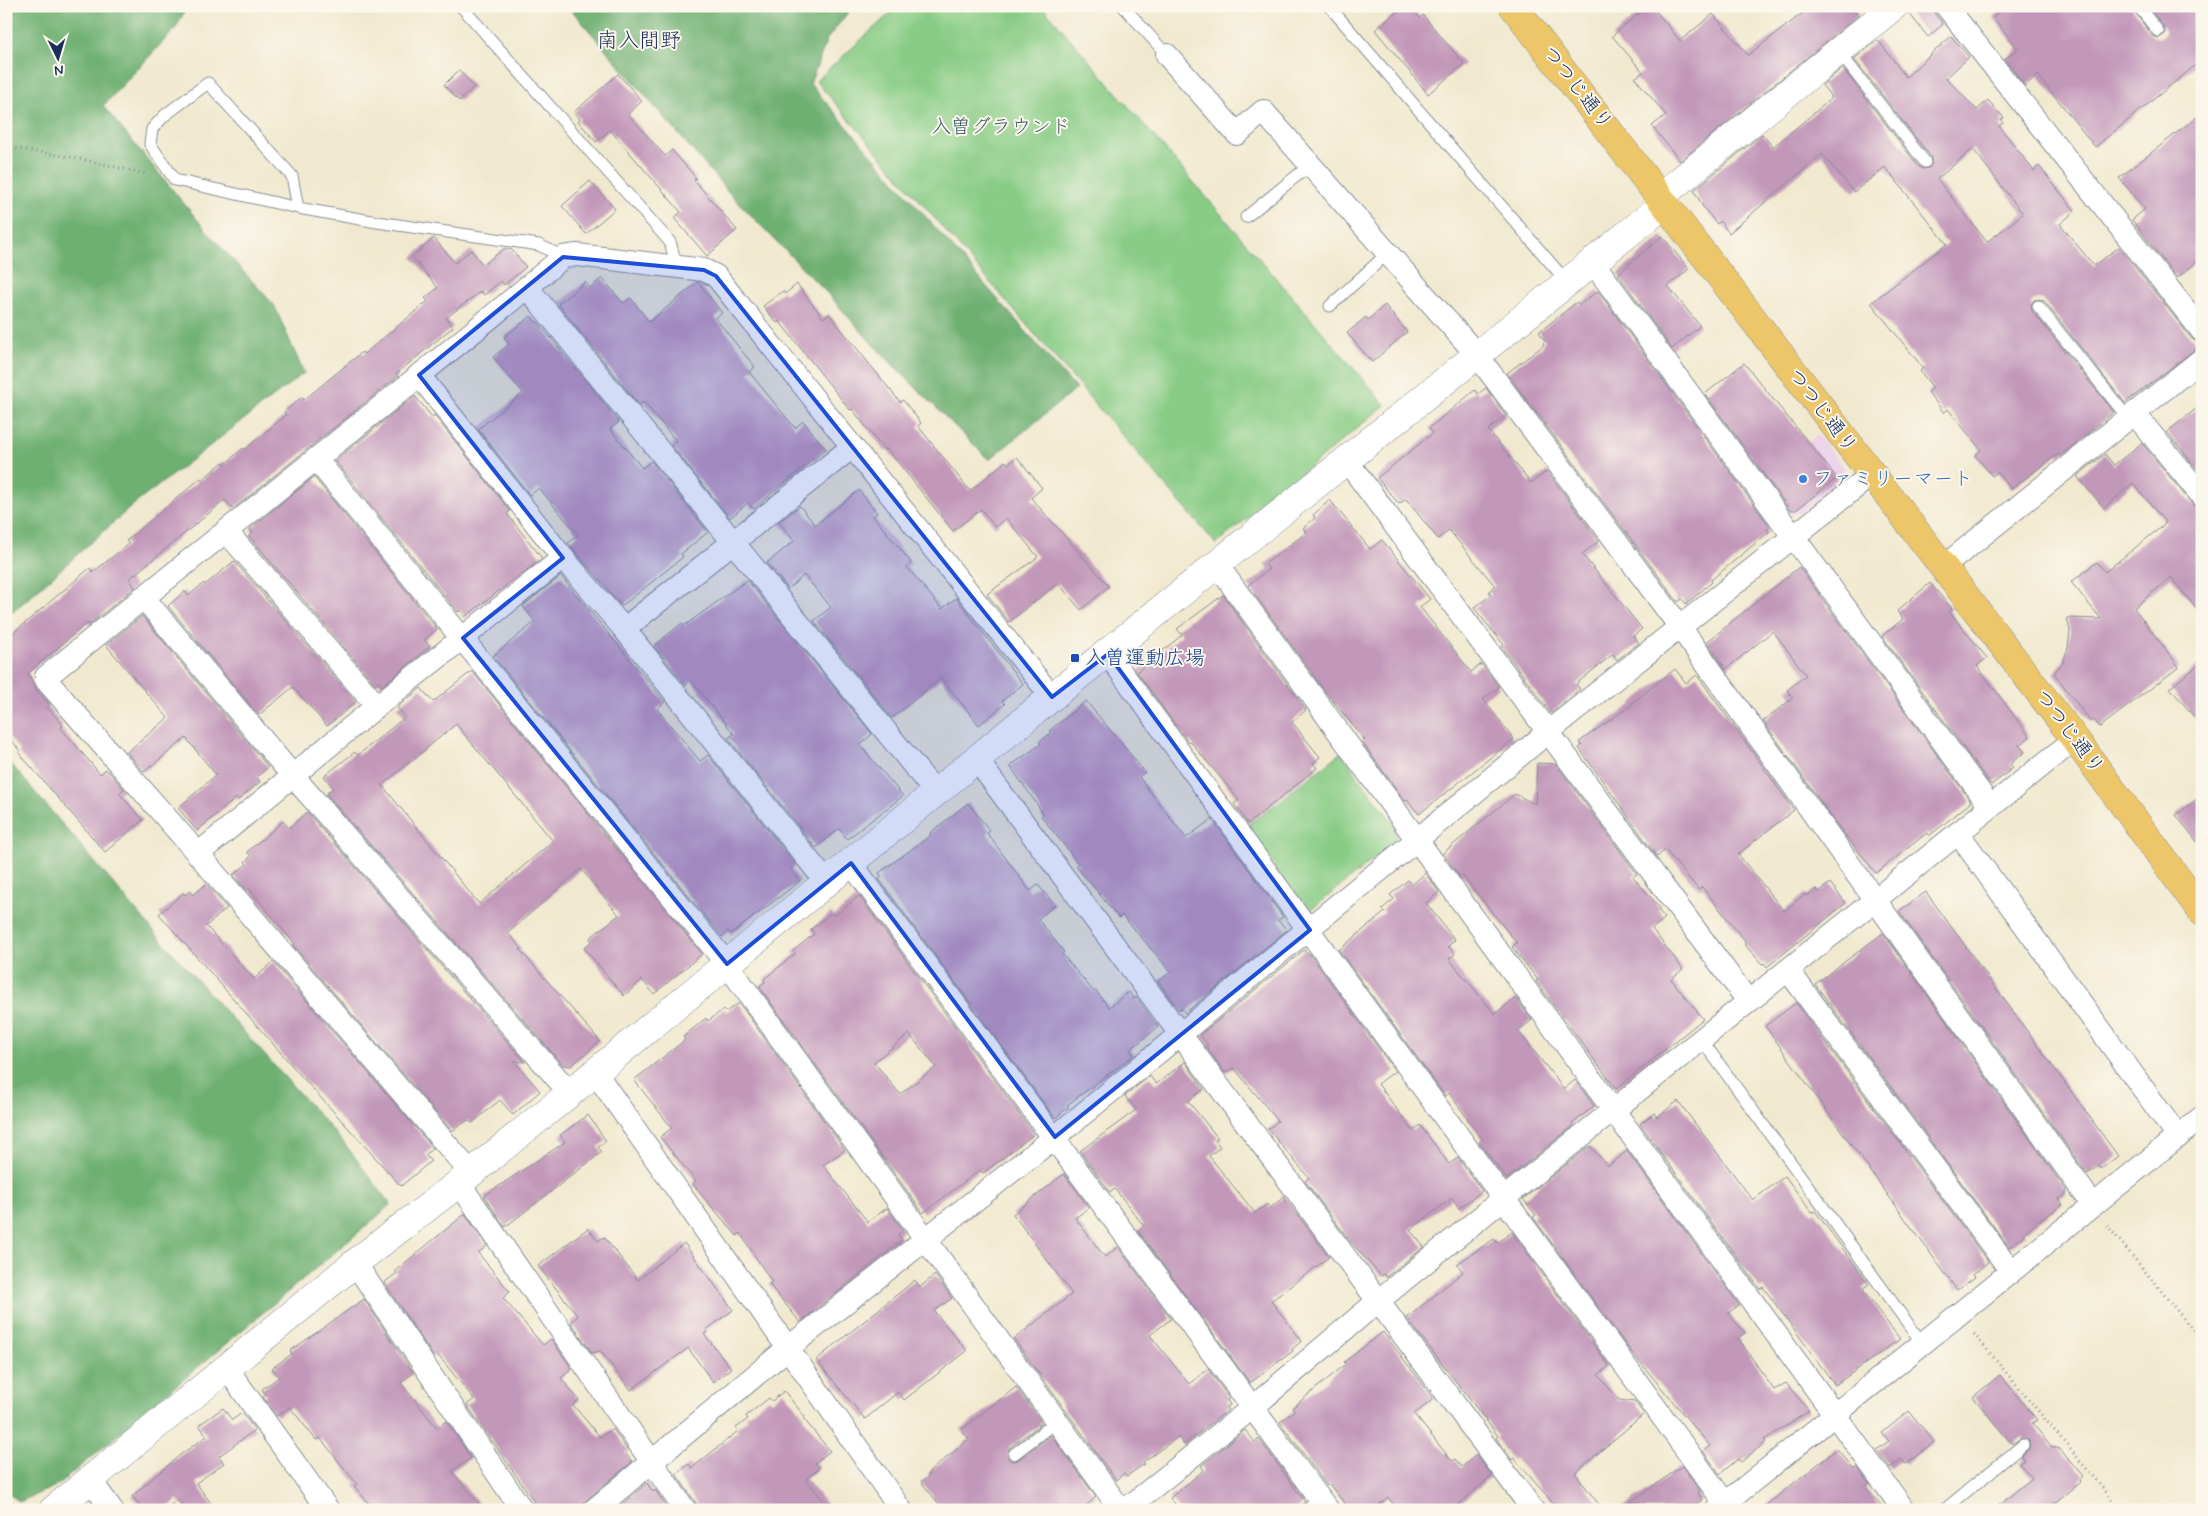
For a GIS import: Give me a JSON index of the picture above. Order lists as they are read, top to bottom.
{
  "streets": {
    "main road": ["つつじ通り"]
  },
  "districts": ["南入間野"],
  "parks": ["入曽グラウンド"],
  "places": {
    "other": ["ファミリーマート"],
    "transit": ["入曽運動広場"]
  },
  "north": "bottom"
}
